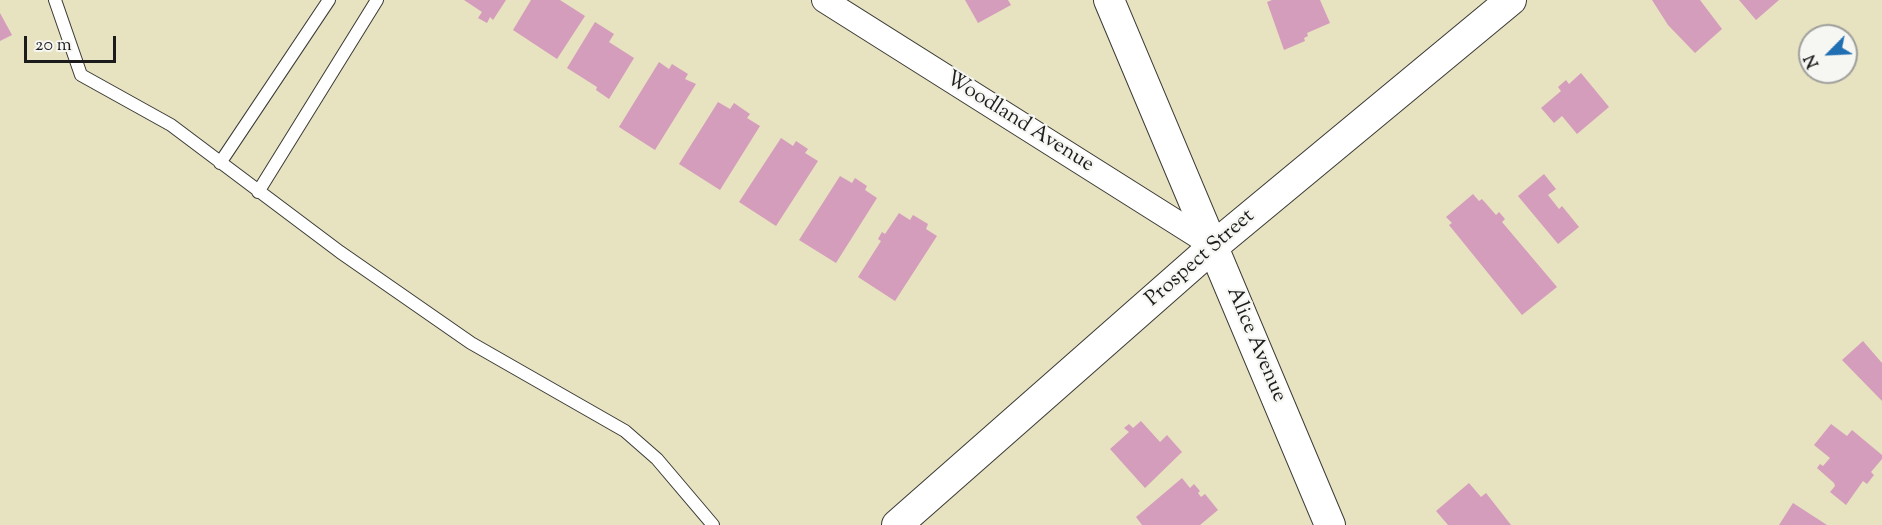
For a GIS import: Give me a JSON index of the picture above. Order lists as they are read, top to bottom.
{
  "streets": {
    "street": ["Woodland Avenue", "Prospect Street", "Alice Avenue"]
  },
  "crossings": [
    ["Woodland Avenue", "Prospect Street"],
    ["Woodland Avenue", "Alice Avenue"],
    ["Prospect Street", "Alice Avenue"]
  ],
  "scale_bar": "20 m",
  "north": "bottom left"
}
